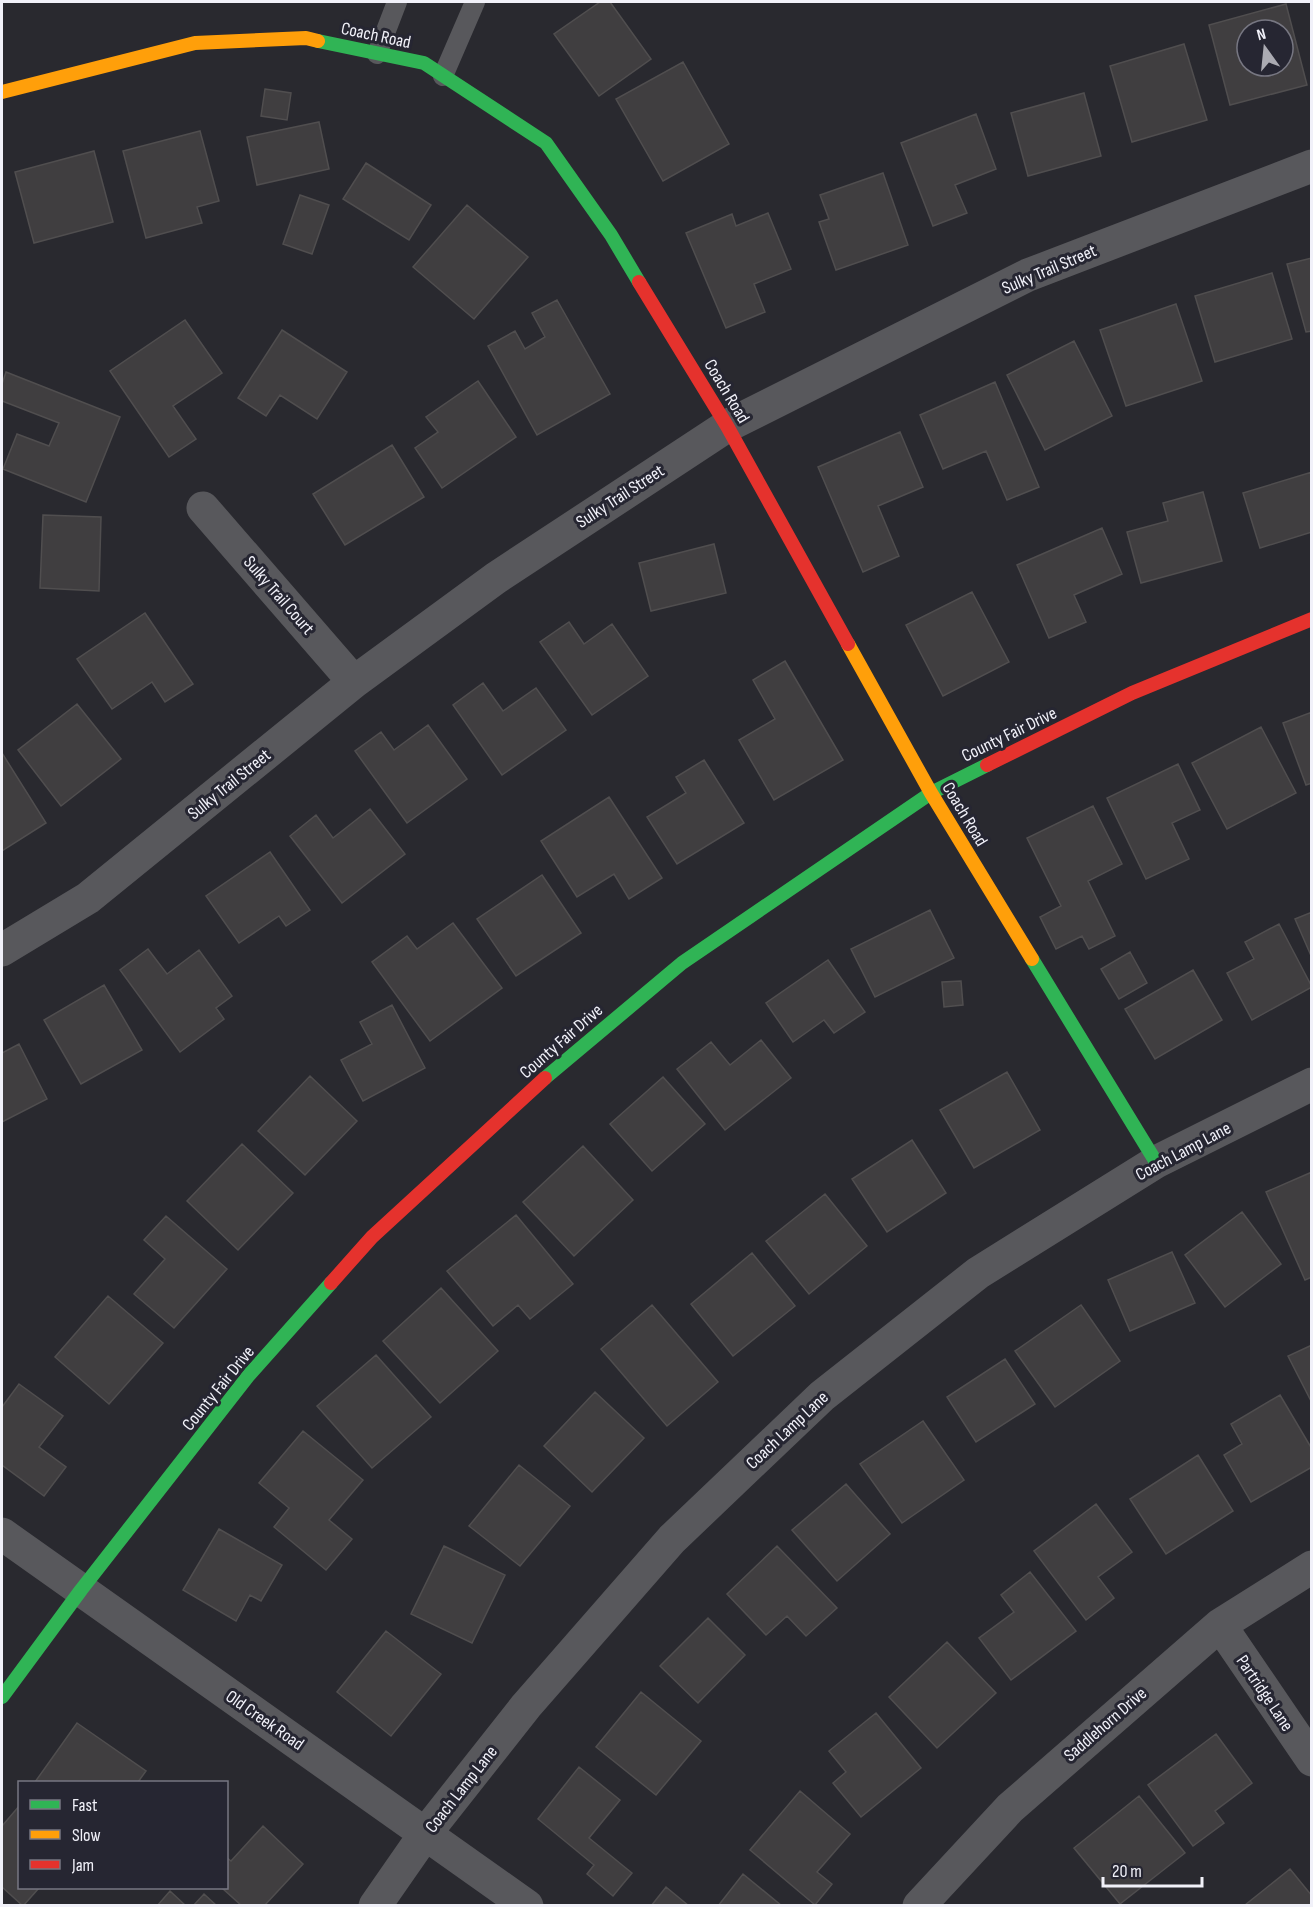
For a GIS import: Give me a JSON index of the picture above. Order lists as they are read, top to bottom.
{
  "streets": {
    "street": [
      "Coach Road",
      "Sulky Trail Street",
      "Sulky Trail Court",
      "County Fair Drive",
      "Coach Lamp Lane",
      "Partridge Lane",
      "Old Creek Road",
      "Saddlehorn Drive"
    ]
  },
  "crossings": [
    ["Coach Road", "Sulky Trail Street"],
    ["Coach Road", "County Fair Drive"],
    ["Coach Road", "Coach Lamp Lane"],
    ["Sulky Trail Street", "Sulky Trail Court"],
    ["County Fair Drive", "Old Creek Road"],
    ["Coach Lamp Lane", "Old Creek Road"],
    ["Partridge Lane", "Saddlehorn Drive"]
  ],
  "legend": ["Fast", "Slow", "Jam"],
  "scale_bar": "20 m",
  "north": "top"
}
